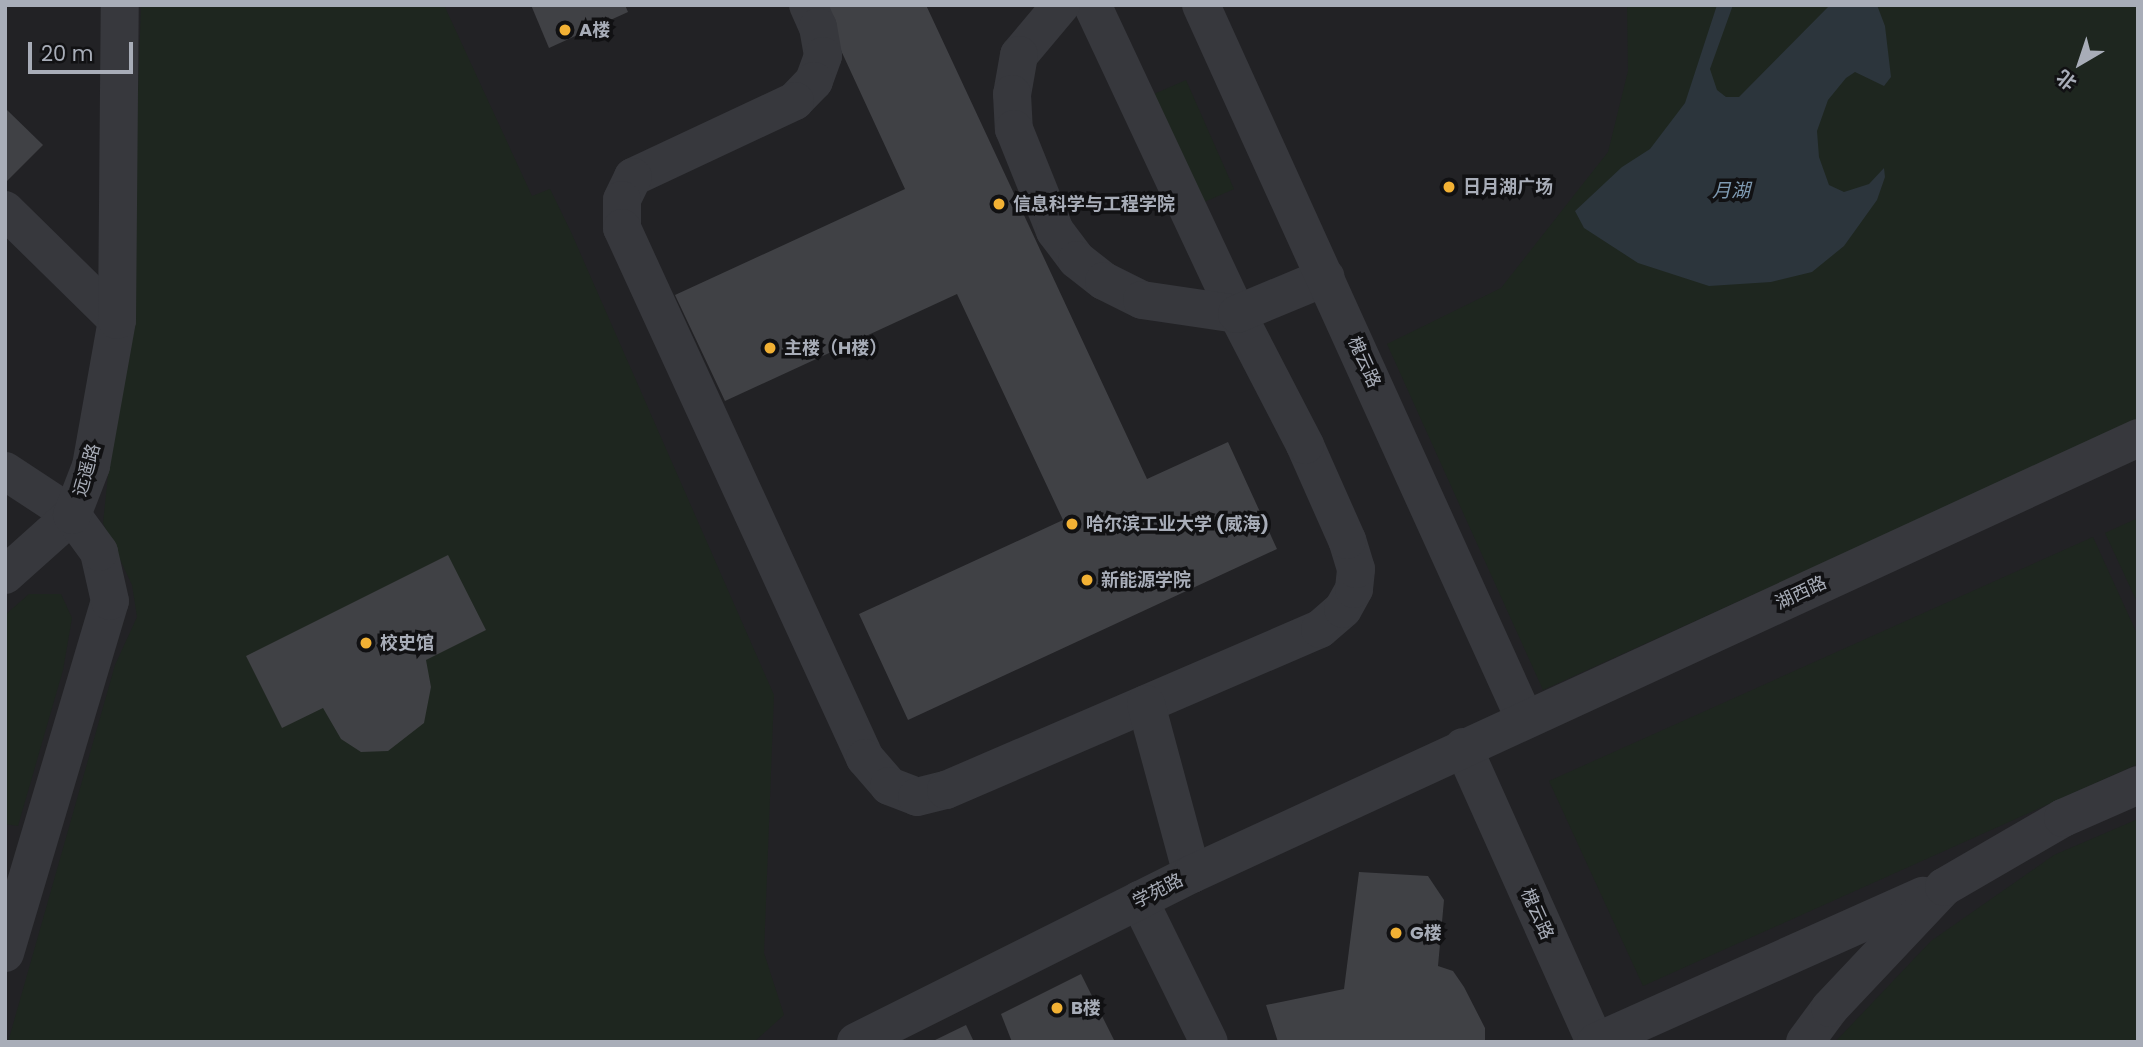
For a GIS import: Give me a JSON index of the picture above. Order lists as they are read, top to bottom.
{
  "streets": {
    "lane": [
      "槐云路",
      "远遥路",
      "湖西路",
      "学苑路"
    ]
  },
  "crossings": [
    ["槐云路", "湖西路"],
    ["槐云路", "学苑路"],
    ["湖西路", "学苑路"]
  ],
  "water": ["月湖"],
  "places": [
    "A楼",
    "日月湖广场",
    "信息科学与工程学院",
    "主楼（H楼）",
    "哈尔滨工业大学 (威海)",
    "新能源学院",
    "校史馆",
    "G楼",
    "B楼"
  ],
  "scale_bar": "20 m",
  "north": "bottom left"
}
